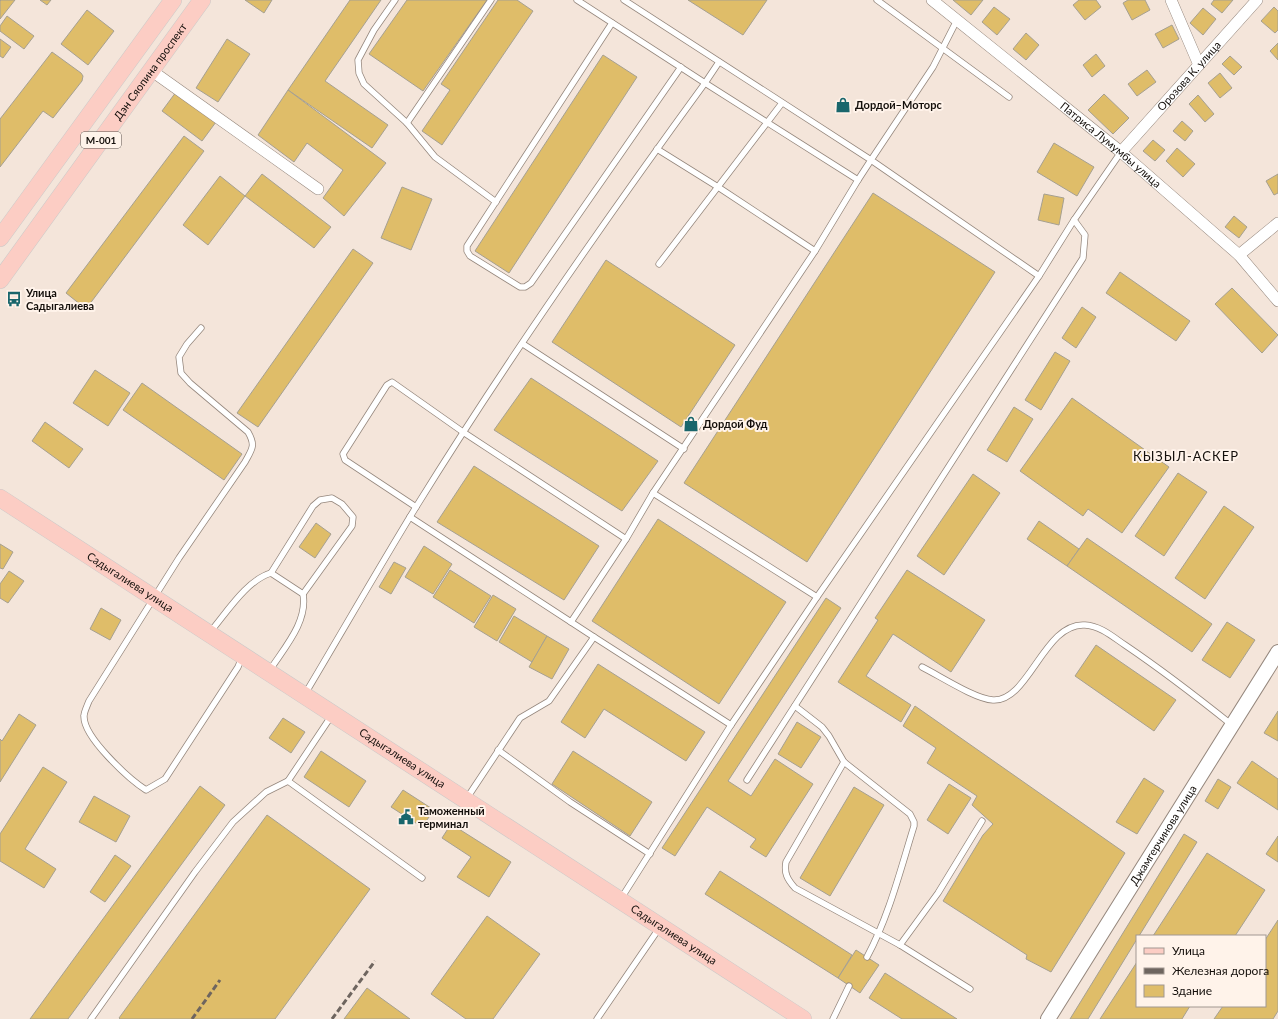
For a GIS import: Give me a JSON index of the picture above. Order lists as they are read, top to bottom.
{
  "streets": {
    "main road": ["Дэн Сяопина проспект", "M-001", "Садыгалиева улица"],
    "street": ["Орозова К. улица", "Патриса Лумумбы улица", "Джамгерчинова улица"]
  },
  "crossings": [
    ["Орозова К. улица", "Патриса Лумумбы улица"]
  ],
  "districts": ["КЫЗЫЛ-АСКЕР"],
  "places": {
    "shop": ["Дордой–Моторс", "Дордой Фуд"],
    "bus stop": ["Улица Садыгалиева"],
    "public building": ["Таможенный терминал"]
  },
  "legend": ["Улица", "Железная дорога", "Здание"]
}
